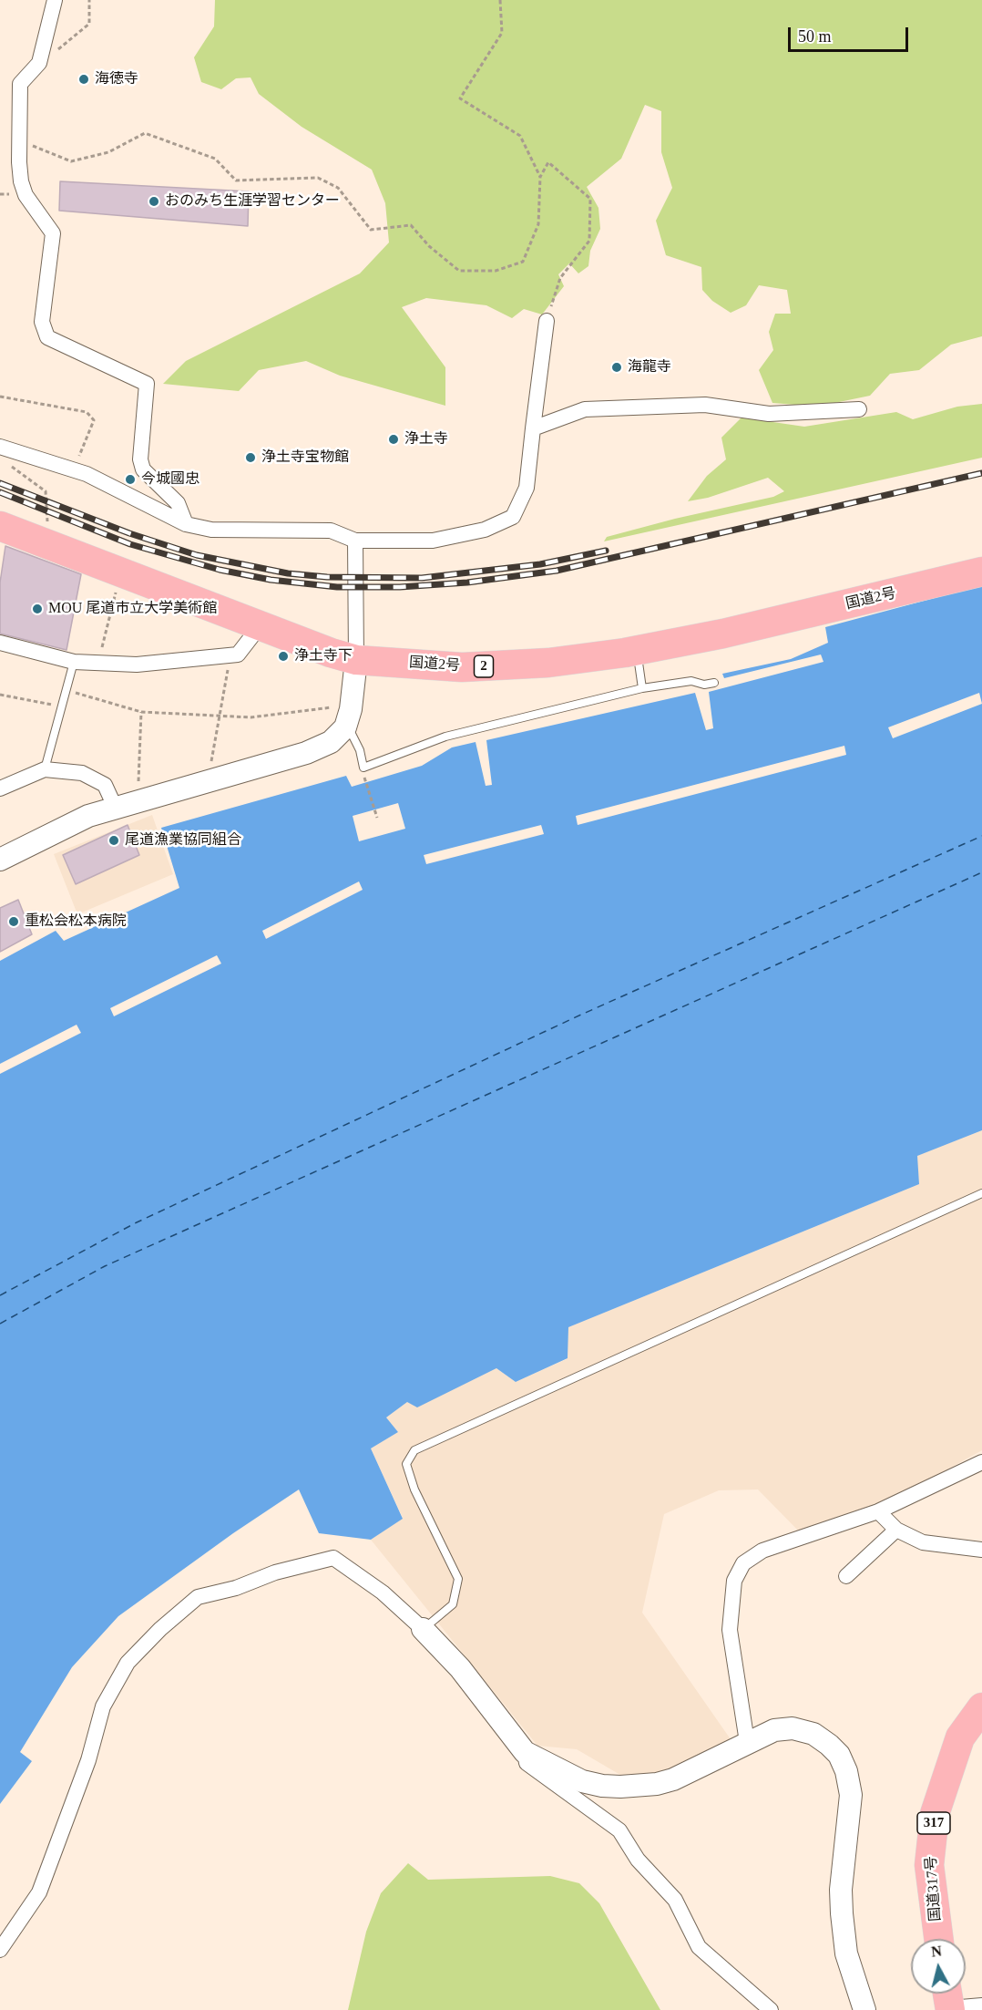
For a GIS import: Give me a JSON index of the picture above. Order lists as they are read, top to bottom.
{
  "streets": {
    "highway": [
      "国道2号",
      "2",
      "317",
      "国道317号"
    ]
  },
  "places": [
    "海徳寺",
    "おのみち生涯学習センター",
    "海龍寺",
    "浄土寺",
    "浄土寺宝物館",
    "今城國忠",
    "MOU 尾道市立大学美術館",
    "浄土寺下",
    "尾道漁業協同組合",
    "重松会松本病院"
  ],
  "scale_bar": "50 m",
  "north": "top"
}
